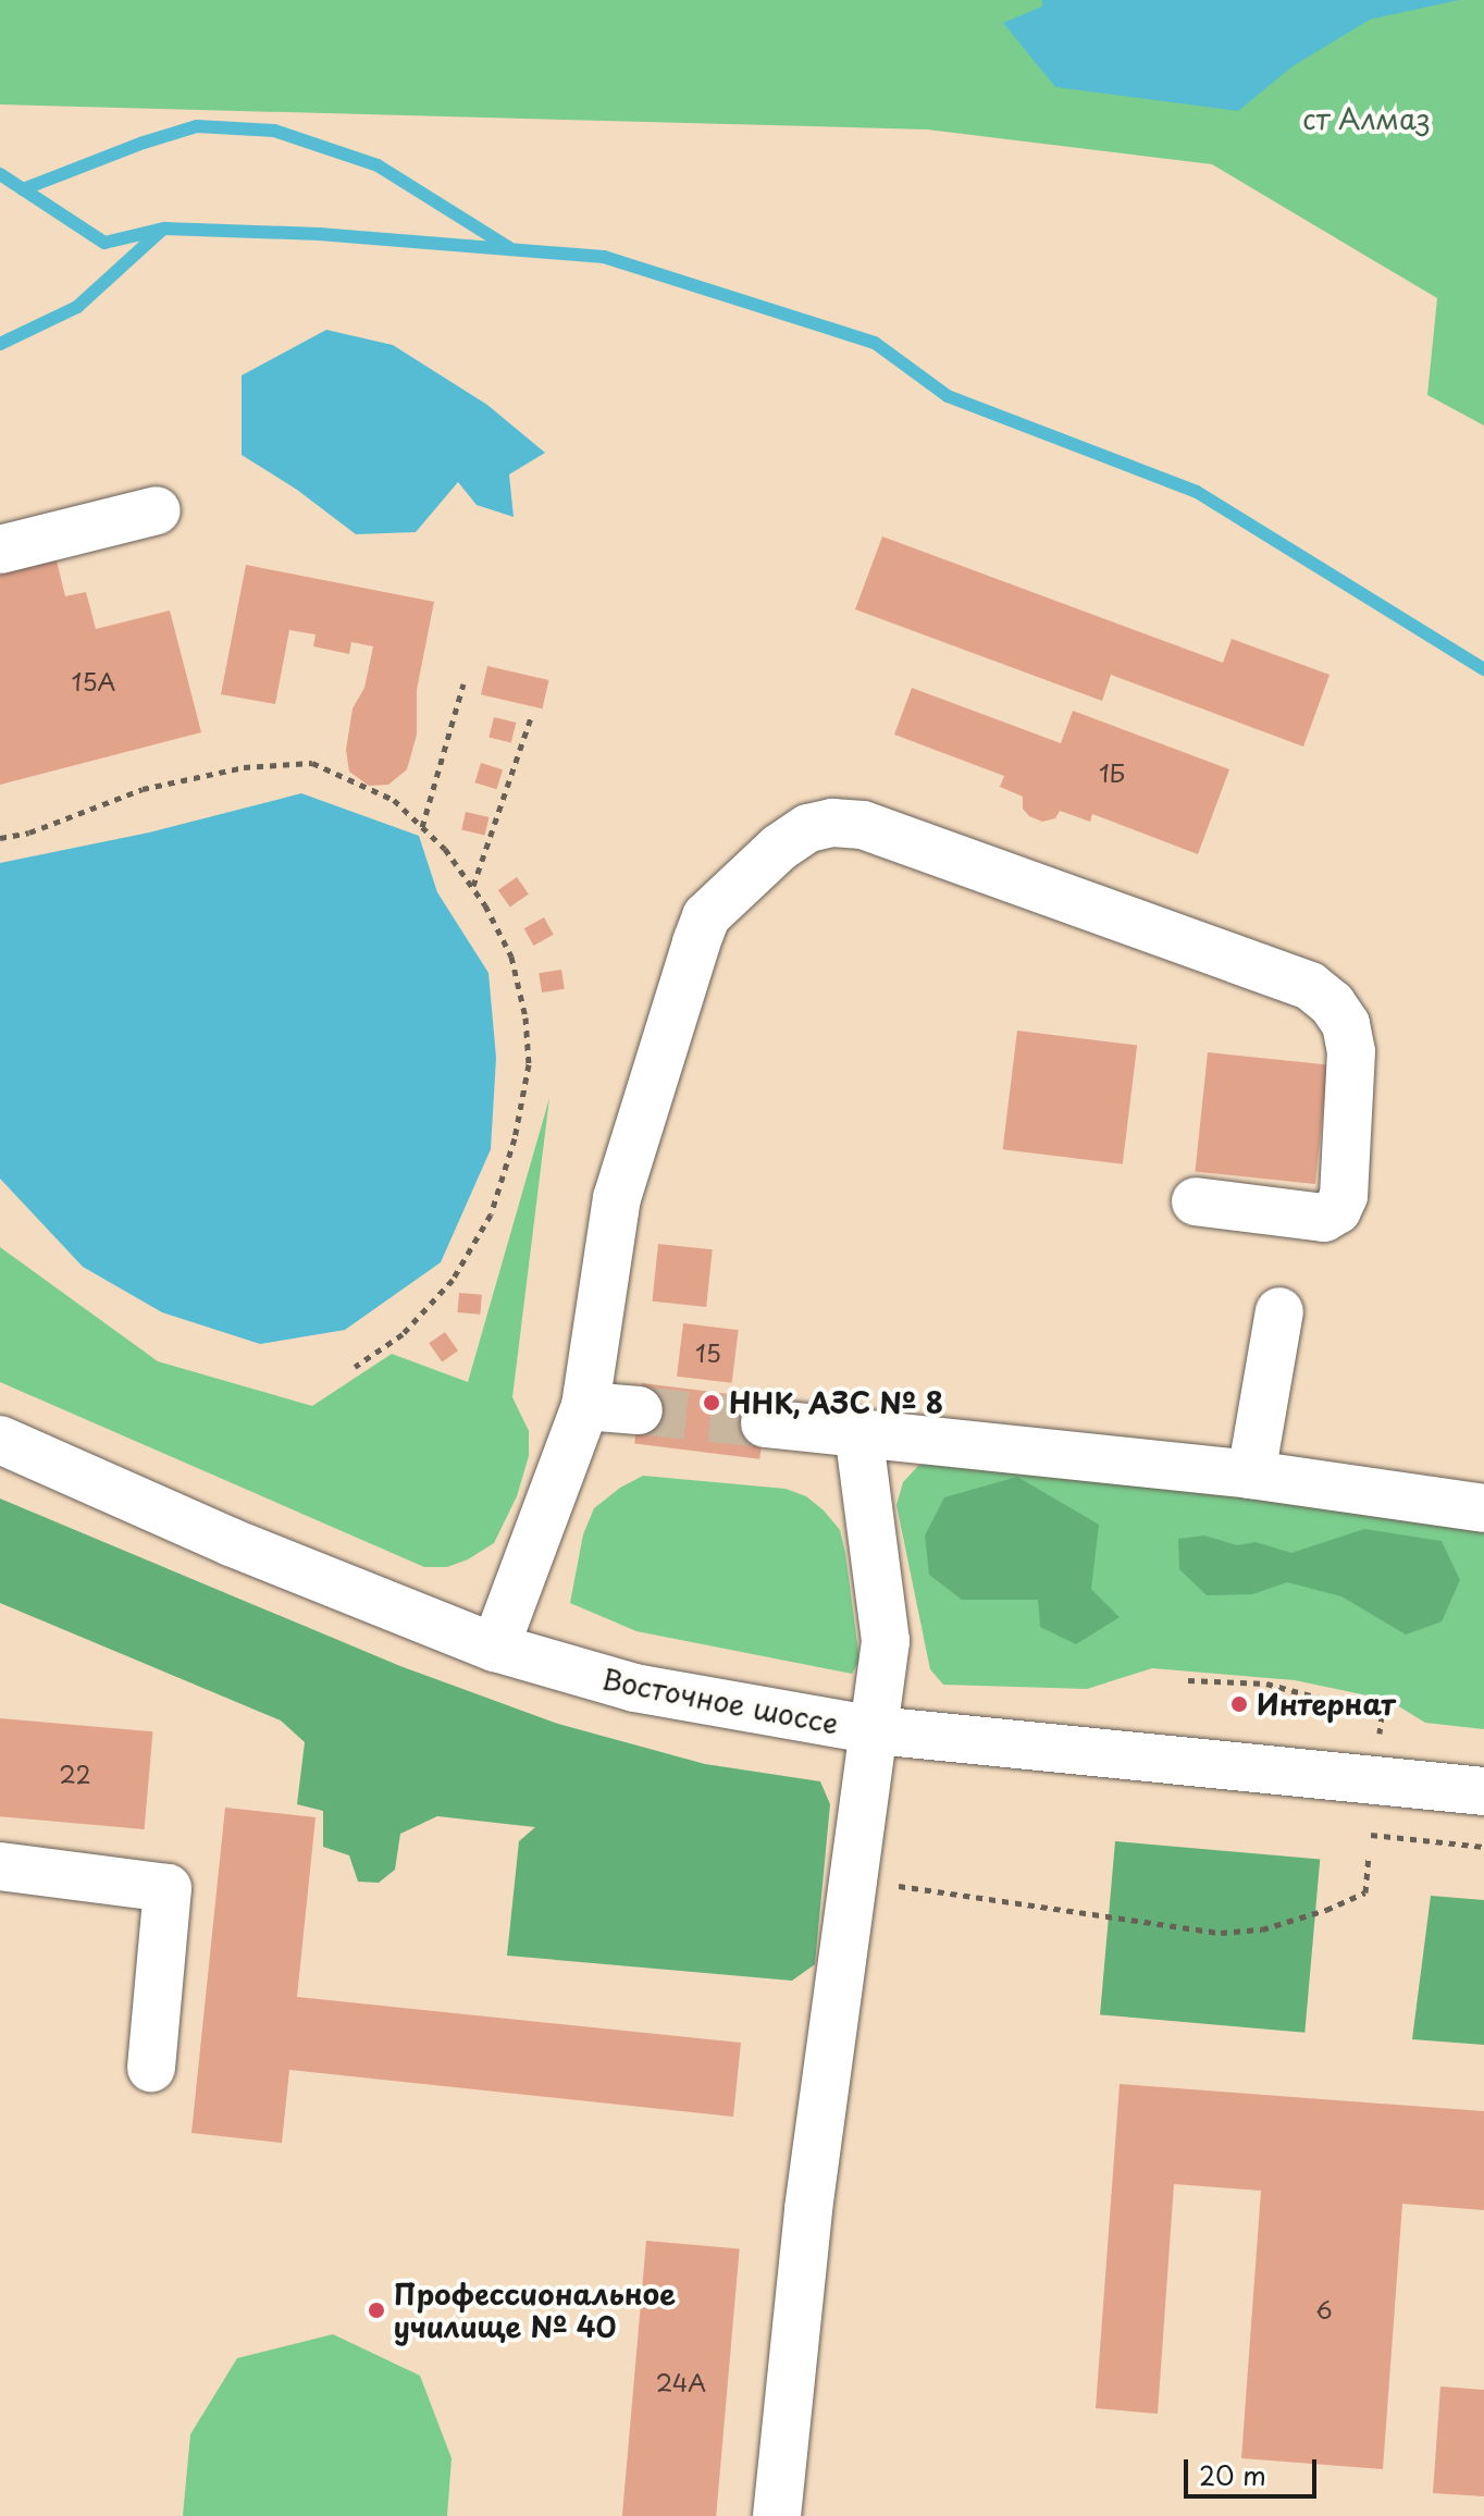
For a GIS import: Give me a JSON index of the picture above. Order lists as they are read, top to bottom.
{
  "streets": {
    "main road": ["Восточное шоссе"]
  },
  "parks": ["ст Алмаз"],
  "places": ["ННК, АЗС № 8", "Интернат", "Профессиональное училище № 40"],
  "house_numbers": [
    "15А",
    "1Б",
    "15",
    "22",
    "6",
    "24А"
  ],
  "scale_bar": "20 m"
}
